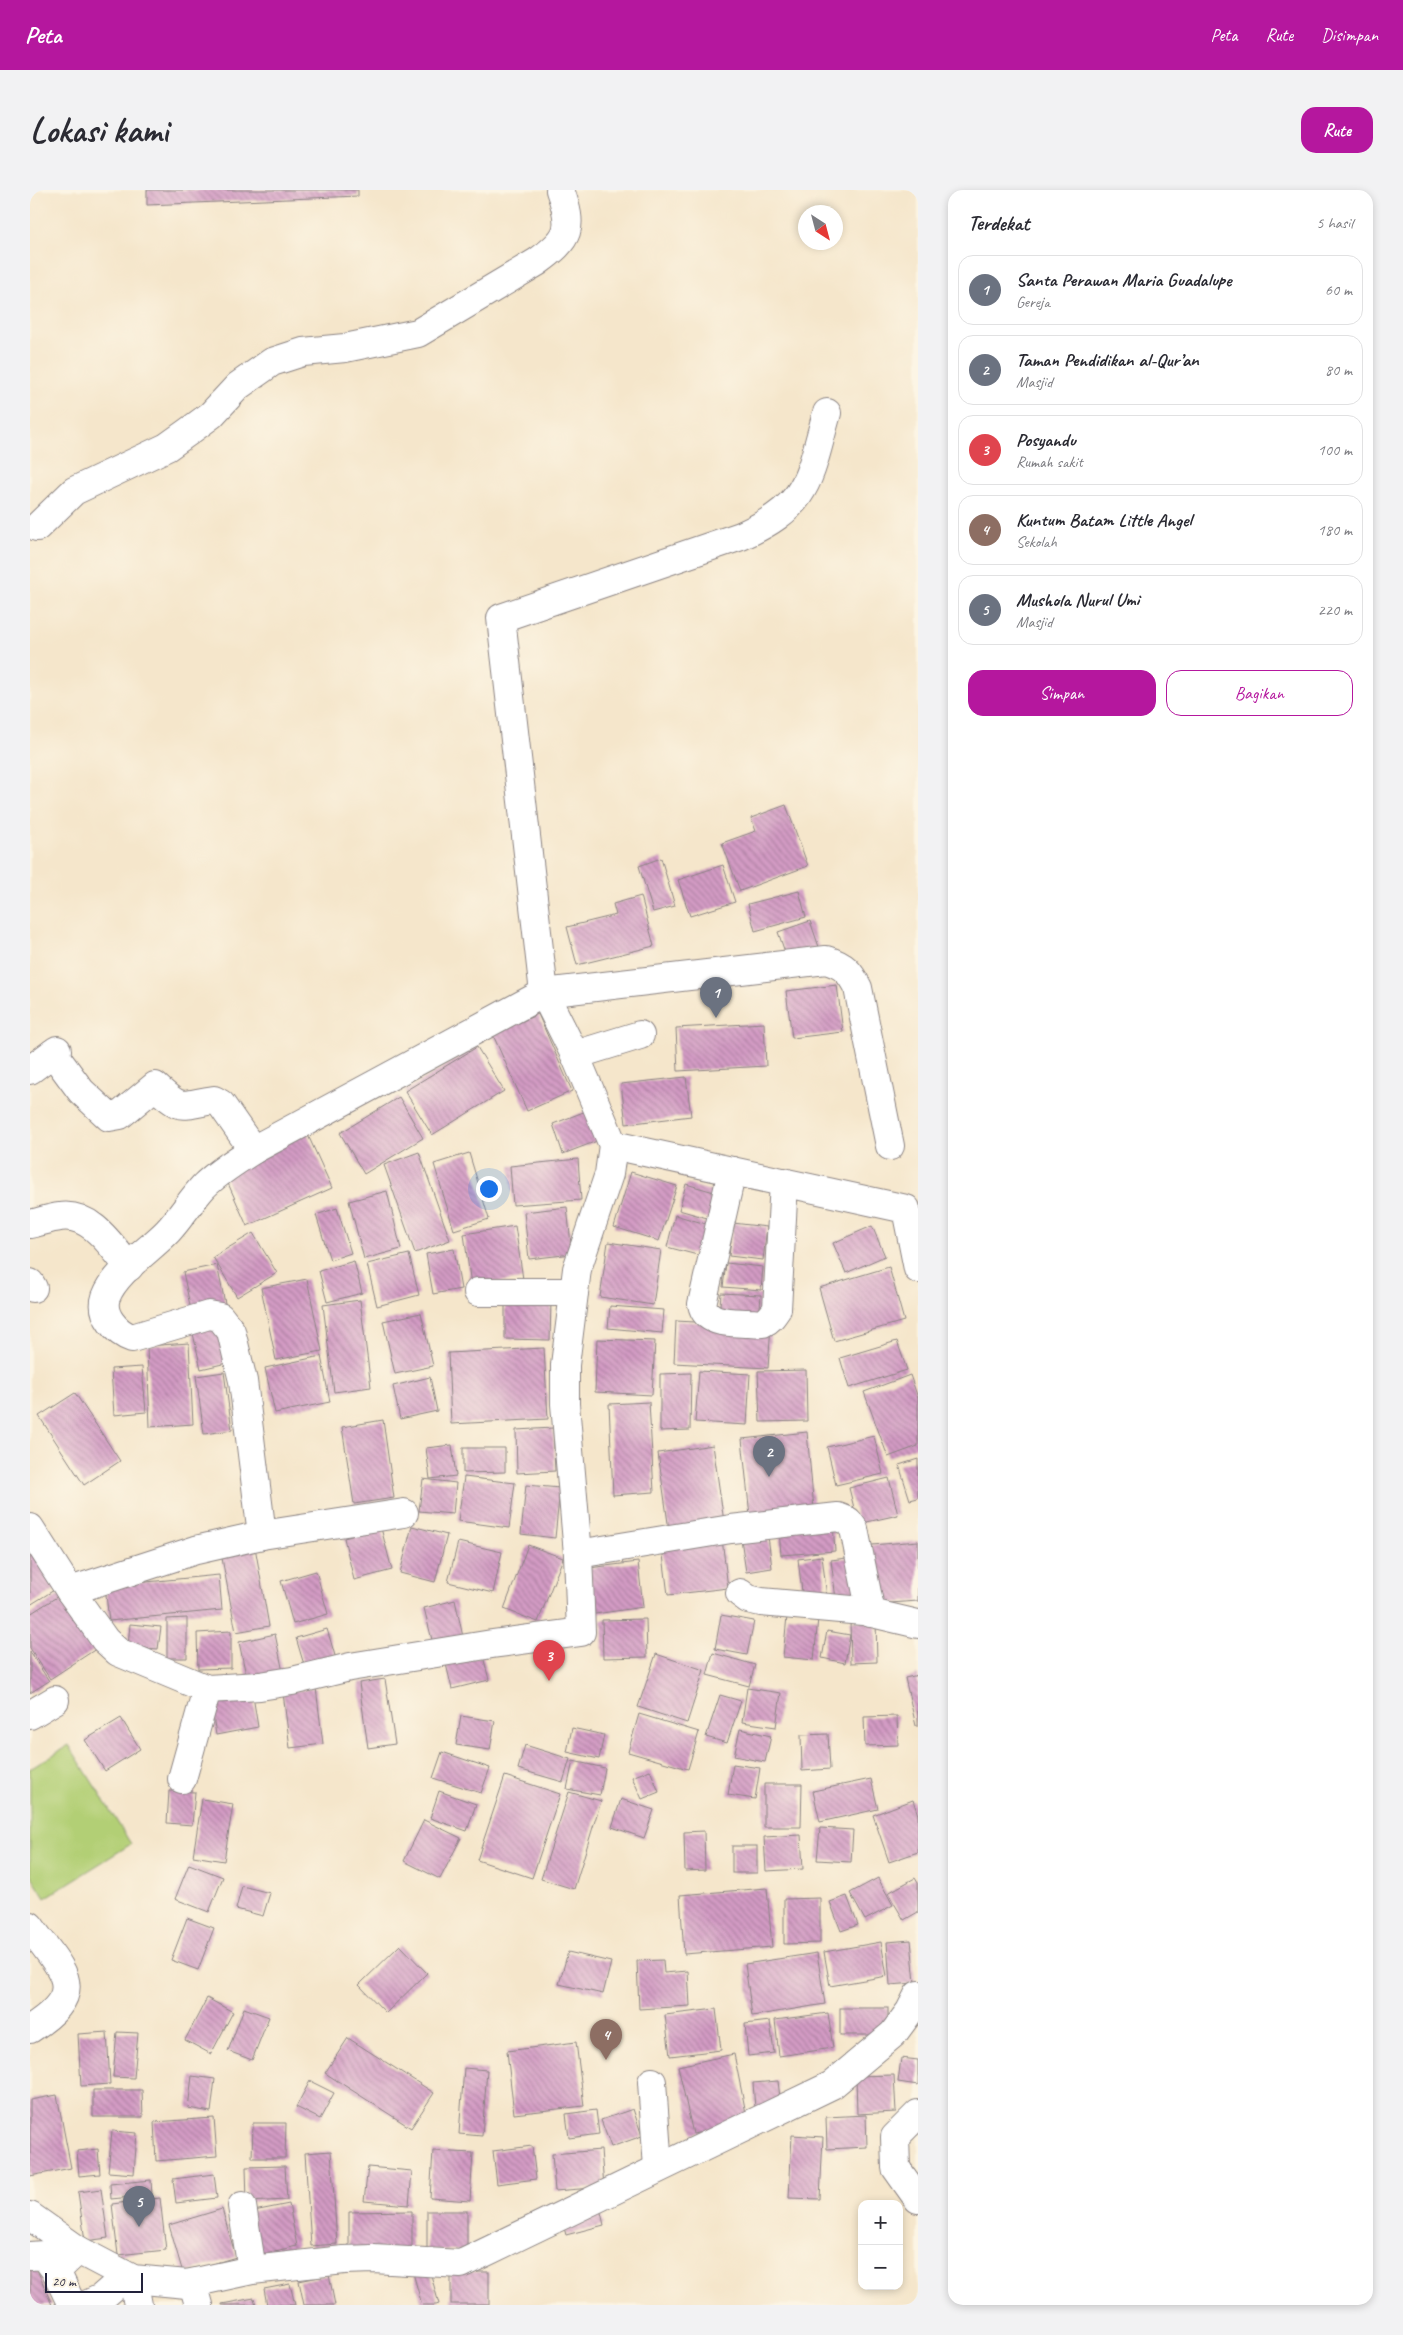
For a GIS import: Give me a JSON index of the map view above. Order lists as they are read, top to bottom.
{
  "scale_bar": "20 m",
  "north": "bottom right",
  "page": {
    "header": "Peta",
    "nav": ["Peta", "Rute", "Disimpan"],
    "buttons": [
      "Rute",
      ["Simpan", "Bagikan"]
    ],
    "title": "Lokasi kami",
    "heading": ["Terdekat", "5 hasil"],
    "list": [
      {
        "mark": "1",
        "name": "Santa Perawan Maria Guadalupe",
        "note": "Gereja",
        "value": "60 m"
      },
      {
        "mark": "2",
        "name": "Taman Pendidikan al-Qur’an",
        "note": "Masjid",
        "value": "80 m"
      },
      {
        "mark": "3",
        "name": "Posyandu",
        "note": "Rumah sakit",
        "value": "100 m"
      },
      {
        "mark": "4",
        "name": "Kuntum Batam Little Angel",
        "note": "Sekolah",
        "value": "180 m"
      },
      {
        "mark": "5",
        "name": "Mushola Nurul Umi",
        "note": "Masjid",
        "value": "220 m"
      }
    ],
    "pins": [
      "1",
      "2",
      "3",
      "4",
      "5"
    ],
    "map_buttons": ["+", "−"],
    "scale": "20 m"
  }
}
